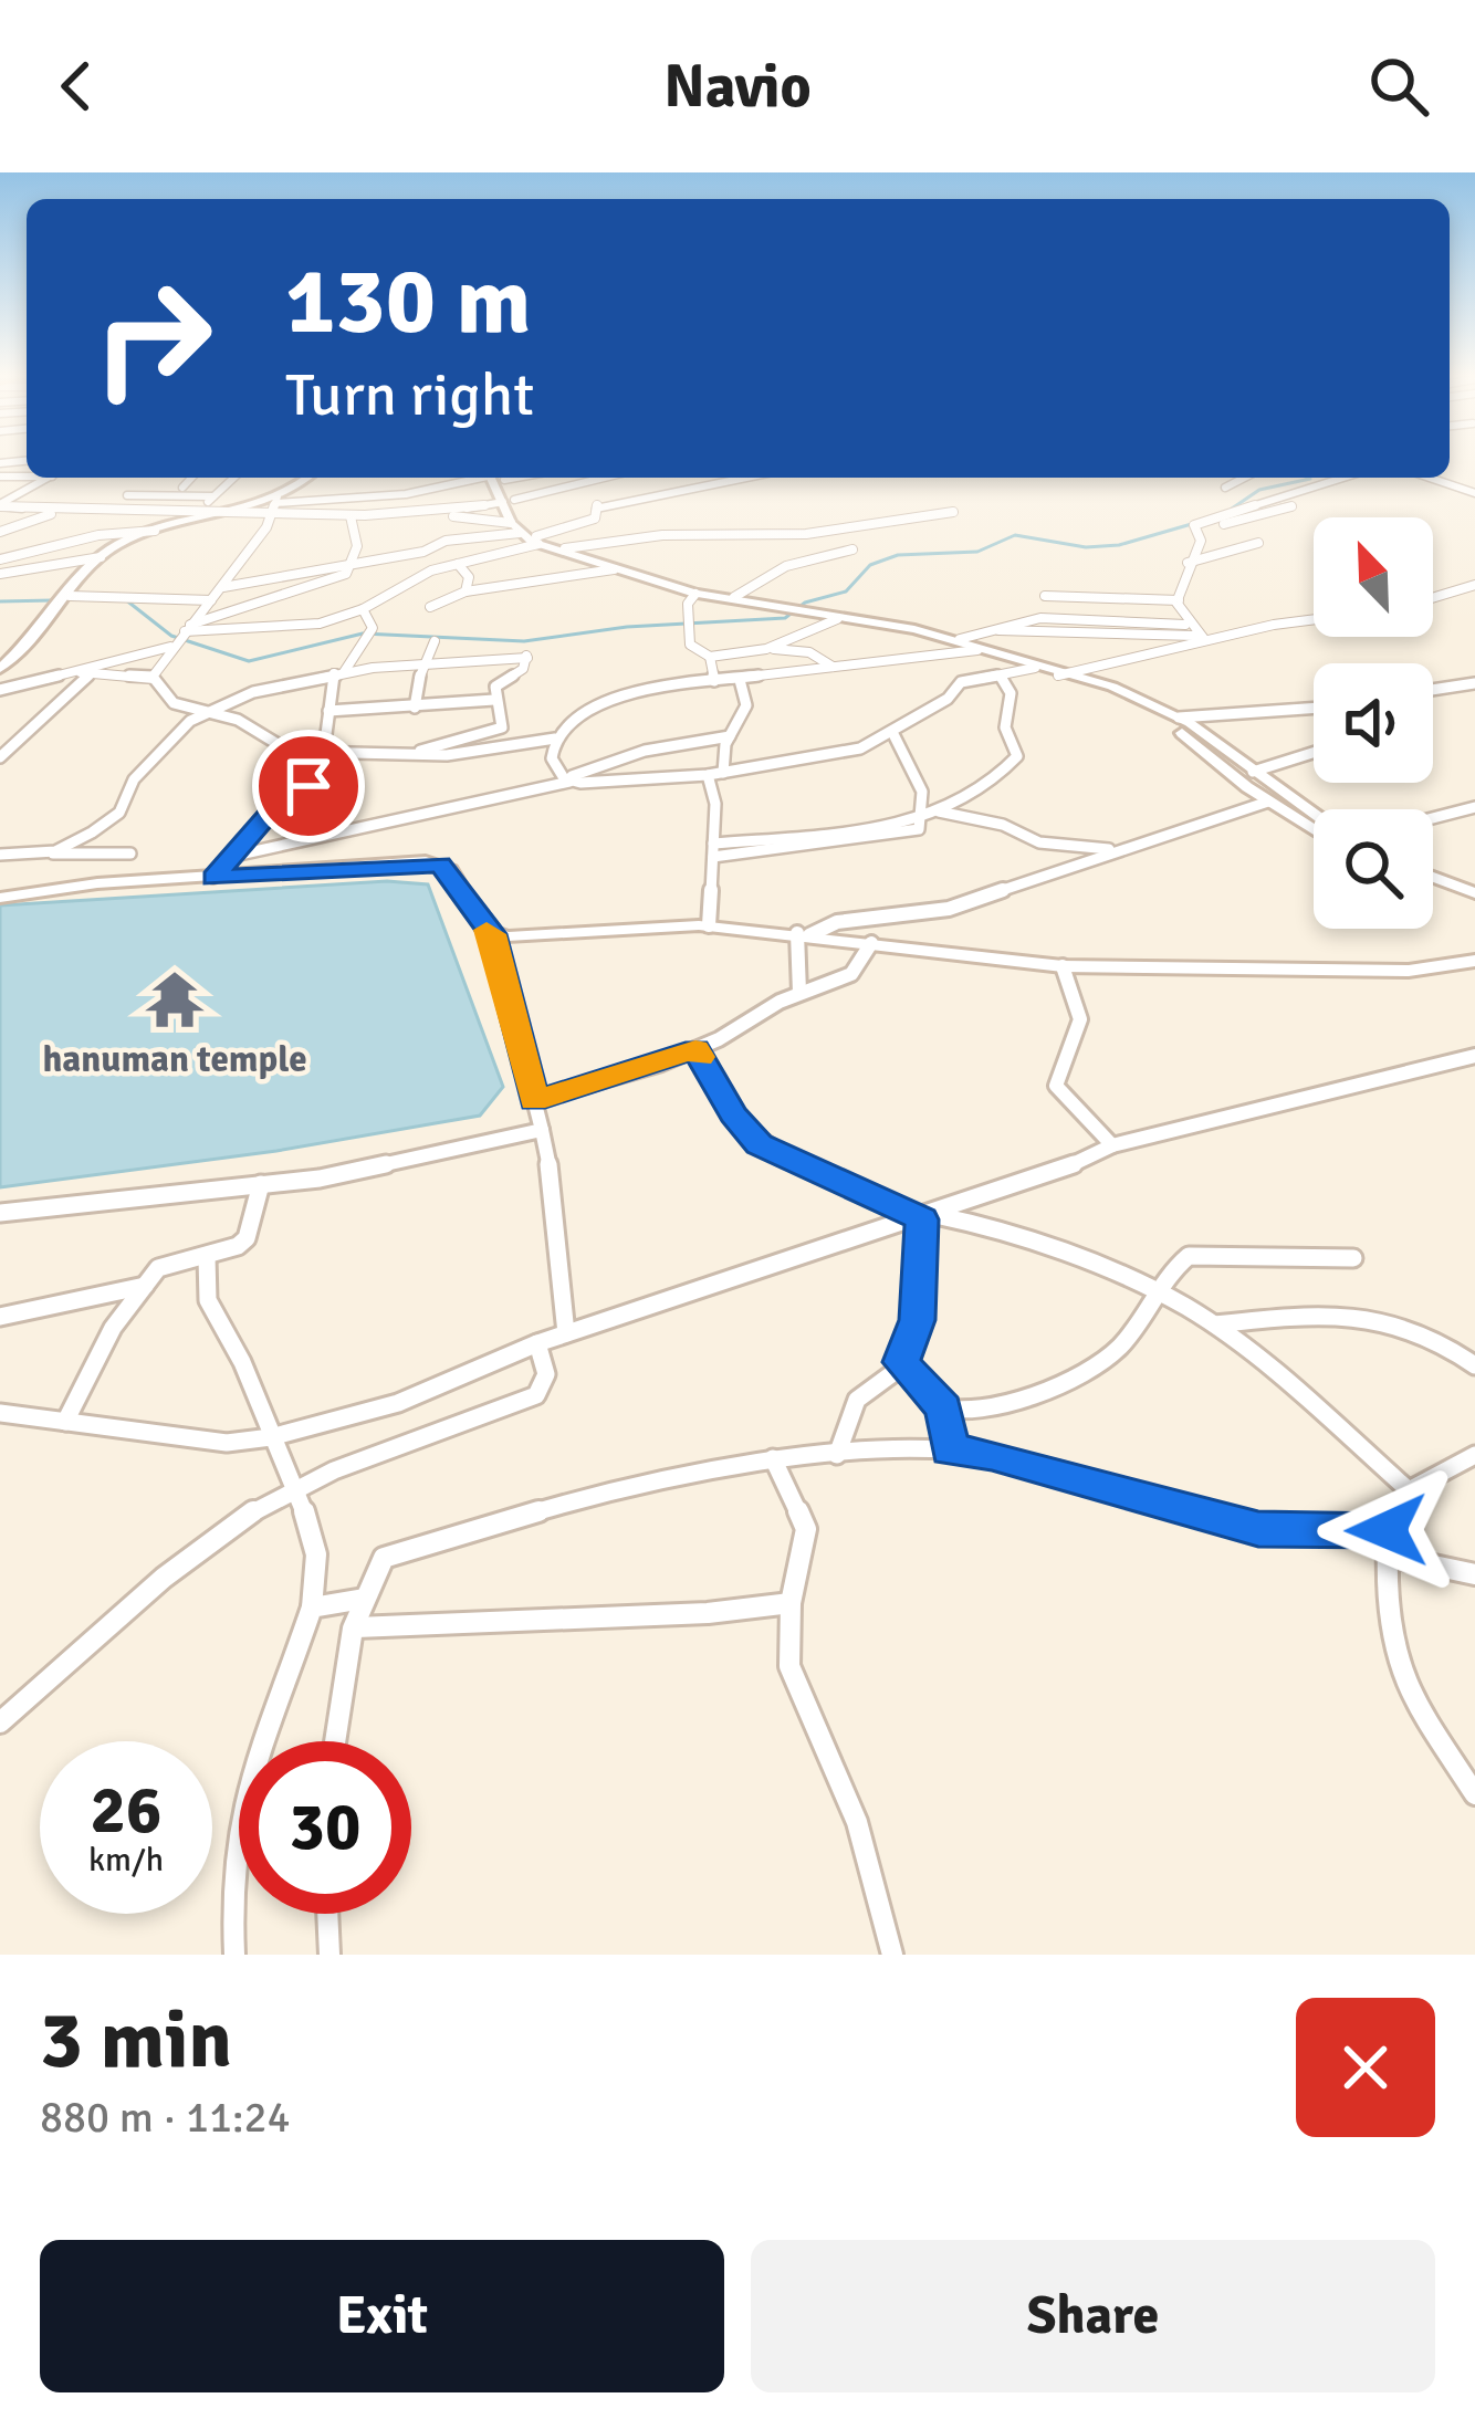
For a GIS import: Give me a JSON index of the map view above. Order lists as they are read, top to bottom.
{
  "places": {
    "temple": ["hanuman temple"]
  },
  "north": "top left",
  "page": {
    "header": "Navio",
    "turn": ["130 m", "Turn right"],
    "speed": "26 km/h",
    "limit": "30",
    "heading": ["3 min", "880 m · 11:24"],
    "buttons": ["Exit", "Share"]
  }
}
